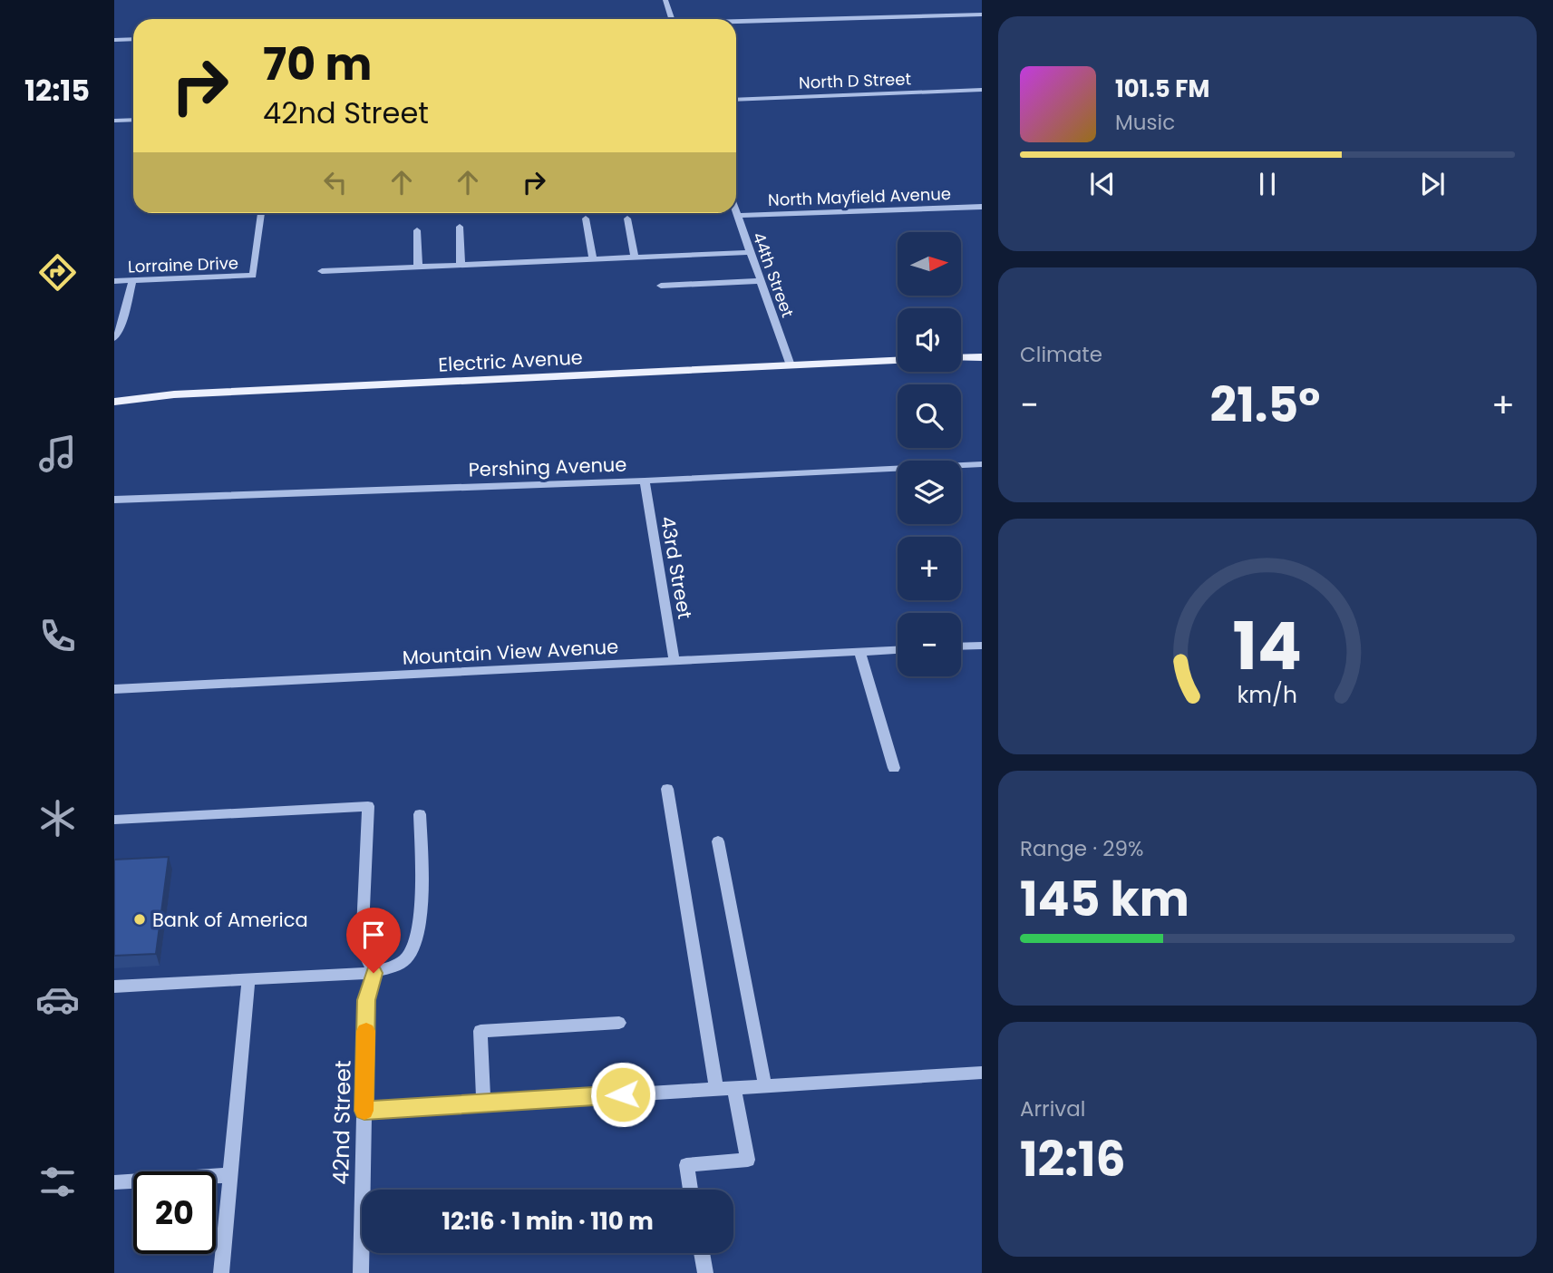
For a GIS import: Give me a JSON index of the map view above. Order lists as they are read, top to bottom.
{
  "streets": {
    "main road": ["Electric Avenue"],
    "street": [
      "North D Street",
      "North Mayfield Avenue",
      "Lorraine Drive",
      "44th Street",
      "Pershing Avenue",
      "43rd Street",
      "Mountain View Avenue",
      "42nd Street"
    ]
  },
  "crossings": [
    ["North Mayfield Avenue", "44th Street"],
    ["44th Street", "Electric Avenue"],
    ["Pershing Avenue", "43rd Street"],
    ["43rd Street", "Mountain View Avenue"]
  ],
  "places": ["Bank of America"],
  "north": "right",
  "page": {
    "tabs": "12:15",
    "turn": ["70 m", "42nd Street"],
    "song": ["101.5 FM", "Music"],
    "map_buttons": ["+", "−"],
    "tile": [
      "Climate",
      ["Range · 29%", "145 km"],
      ["Arrival", "12:16"]
    ],
    "heat": ["−", "21.5°", "+"],
    "limit": "20",
    "trip": "12:16 · 1 min · 110 m",
    "gauge": ["14", "km/h"]
  }
}
